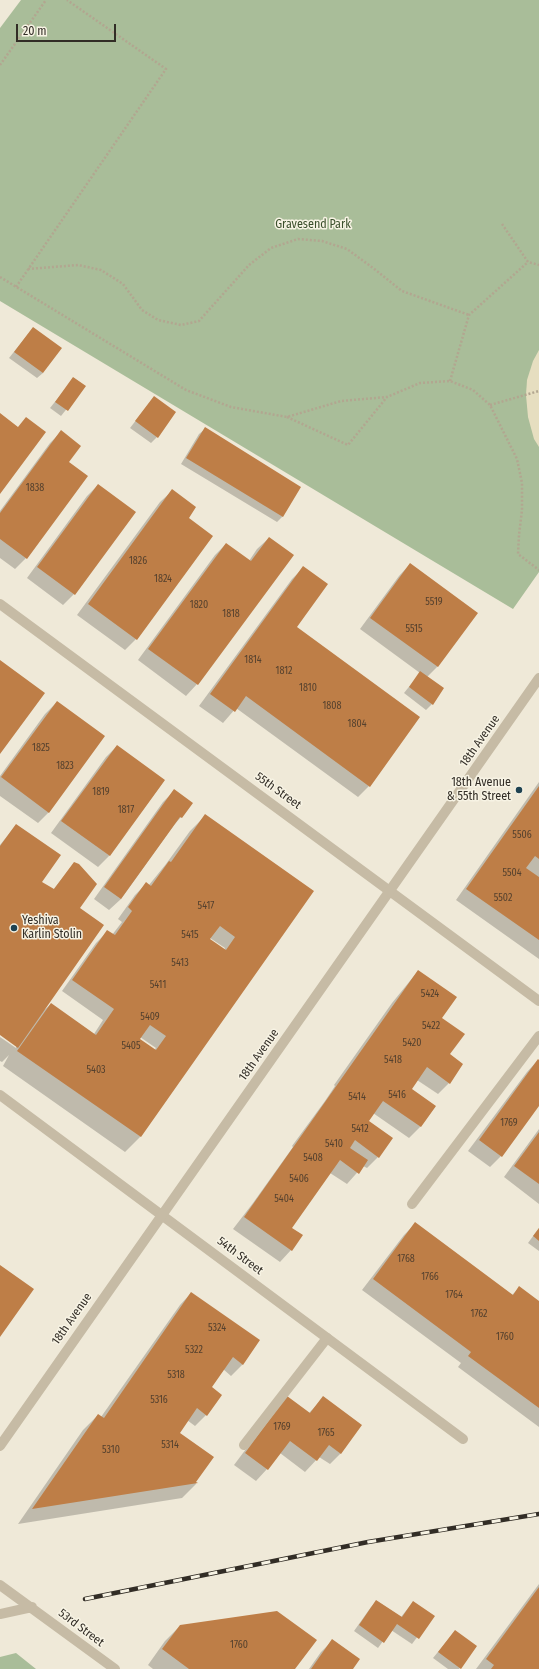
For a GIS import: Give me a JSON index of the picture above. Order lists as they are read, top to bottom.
{
  "streets": {
    "street": [
      "18th Avenue",
      "55th Street",
      "54th Street",
      "53rd Street"
    ]
  },
  "crossings": [
    ["18th Avenue", "55th Street"],
    ["18th Avenue", "54th Street"]
  ],
  "parks": ["Gravesend Park"],
  "places": ["18th Avenue & 55th Street", "Yeshiva Karlin Stolin"],
  "house_numbers": [
    "1838",
    "1826",
    "1824",
    "5519",
    "1820",
    "1818",
    "5515",
    "1814",
    "1812",
    "1810",
    "1808",
    "1804",
    "1825",
    "1823",
    "1819",
    "1817",
    "5506",
    "5504",
    "5502",
    "5417",
    "5415",
    "5413",
    "5411",
    "5424",
    "5409",
    "5422",
    "5420",
    "5405",
    "5418",
    "5403",
    "5416",
    "5414",
    "1769",
    "5412",
    "5410",
    "5408",
    "5406",
    "5404",
    "1768",
    "1766",
    "1764",
    "1762",
    "5324",
    "1760",
    "5322",
    "5318",
    "5316",
    "1769",
    "1765",
    "5314",
    "5310",
    "1760"
  ],
  "scale_bar": "20 m"
}
